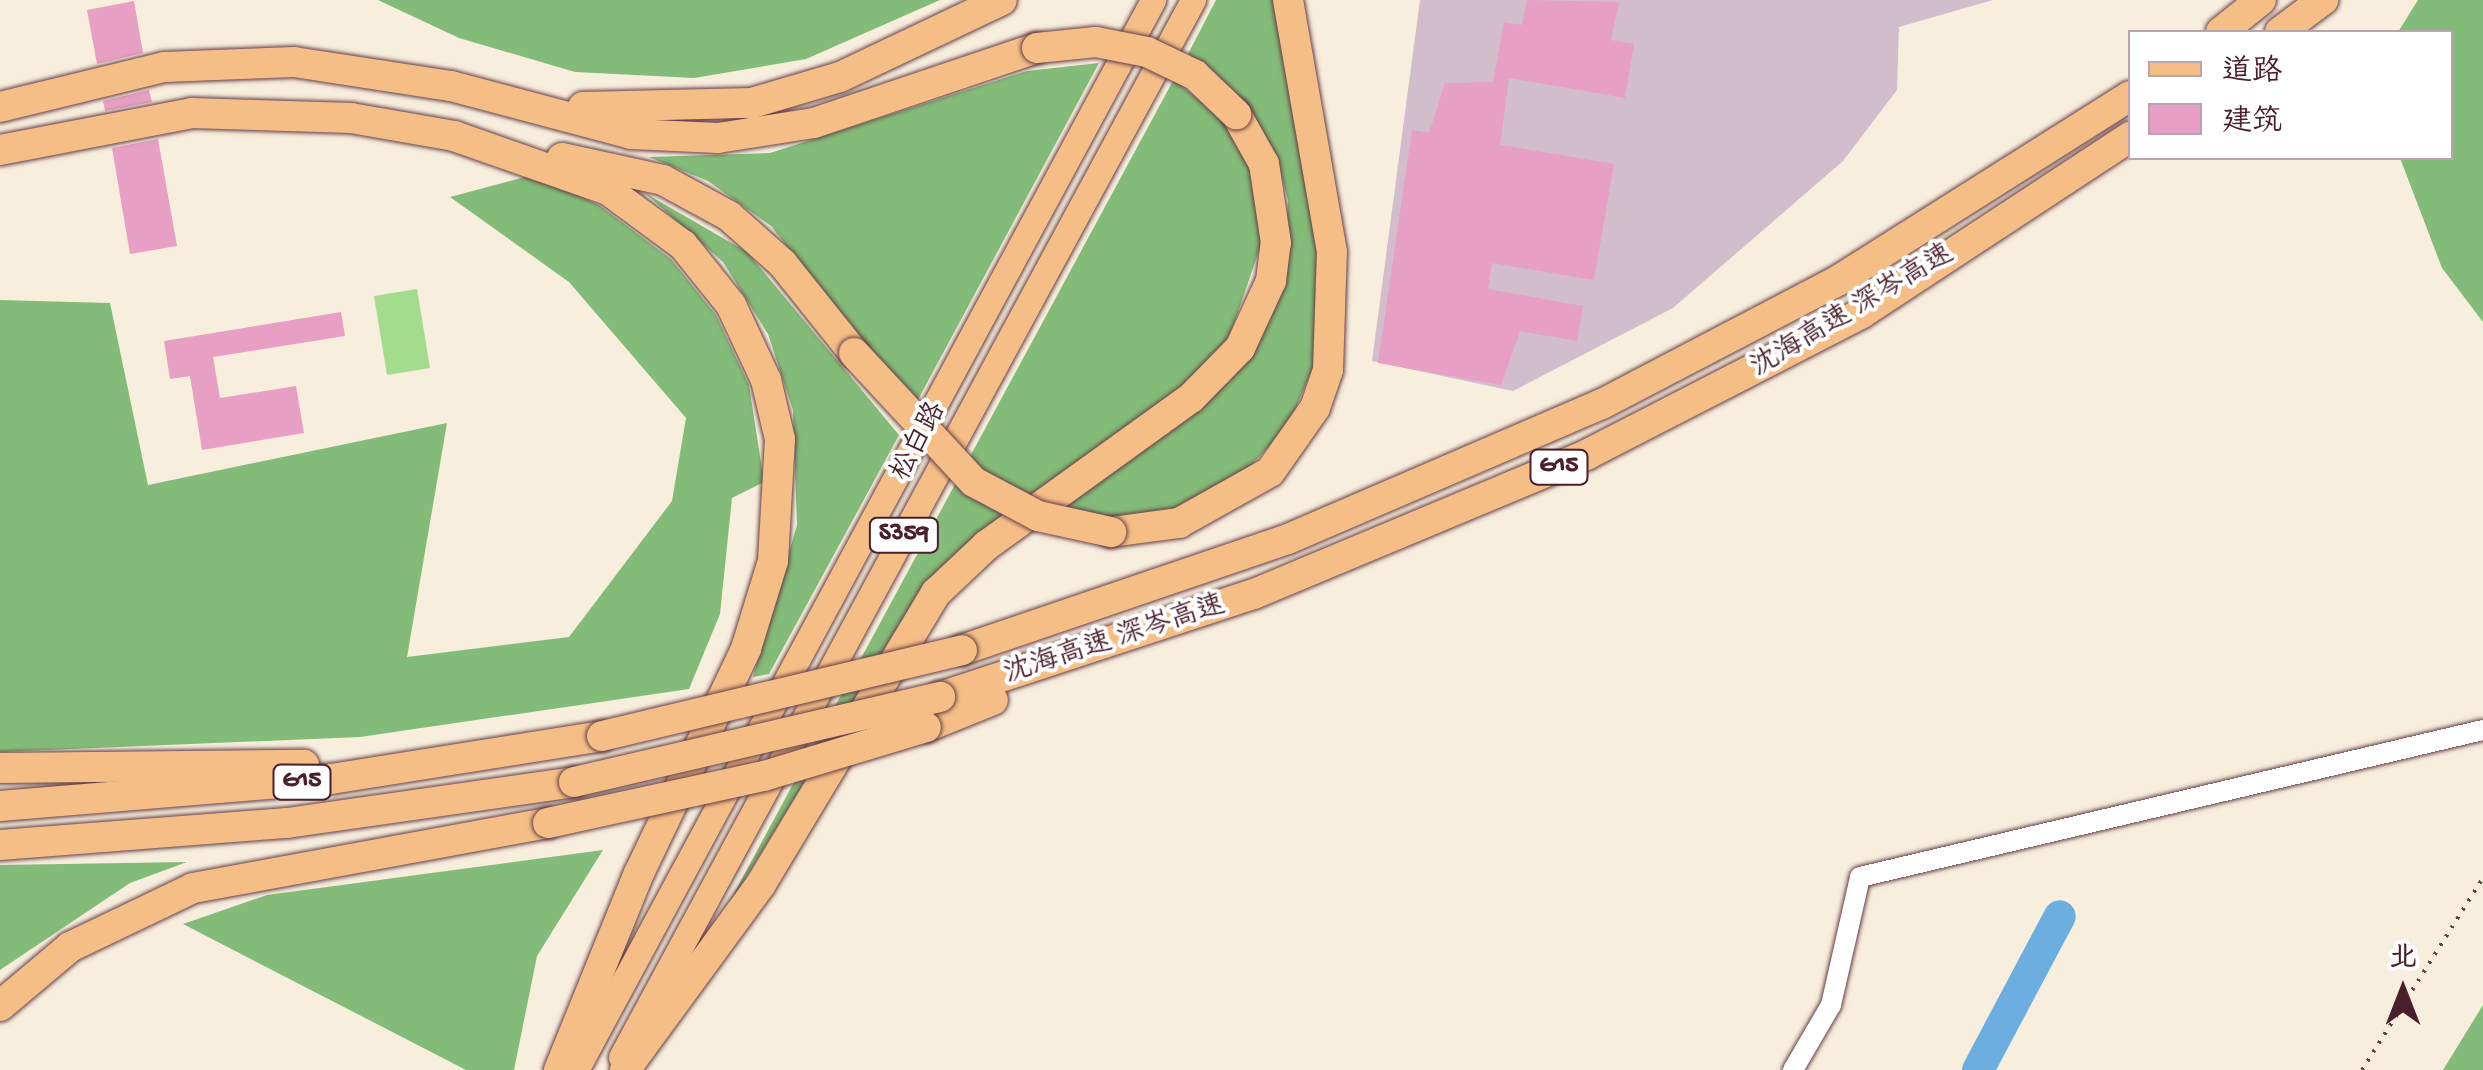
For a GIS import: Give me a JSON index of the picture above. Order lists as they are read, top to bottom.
{
  "streets": {
    "highway": ["沈海高速 深岑高速", "G15"],
    "main road": ["松白路", "S359"]
  },
  "legend": ["道路", "建筑"],
  "north": "top"
}
